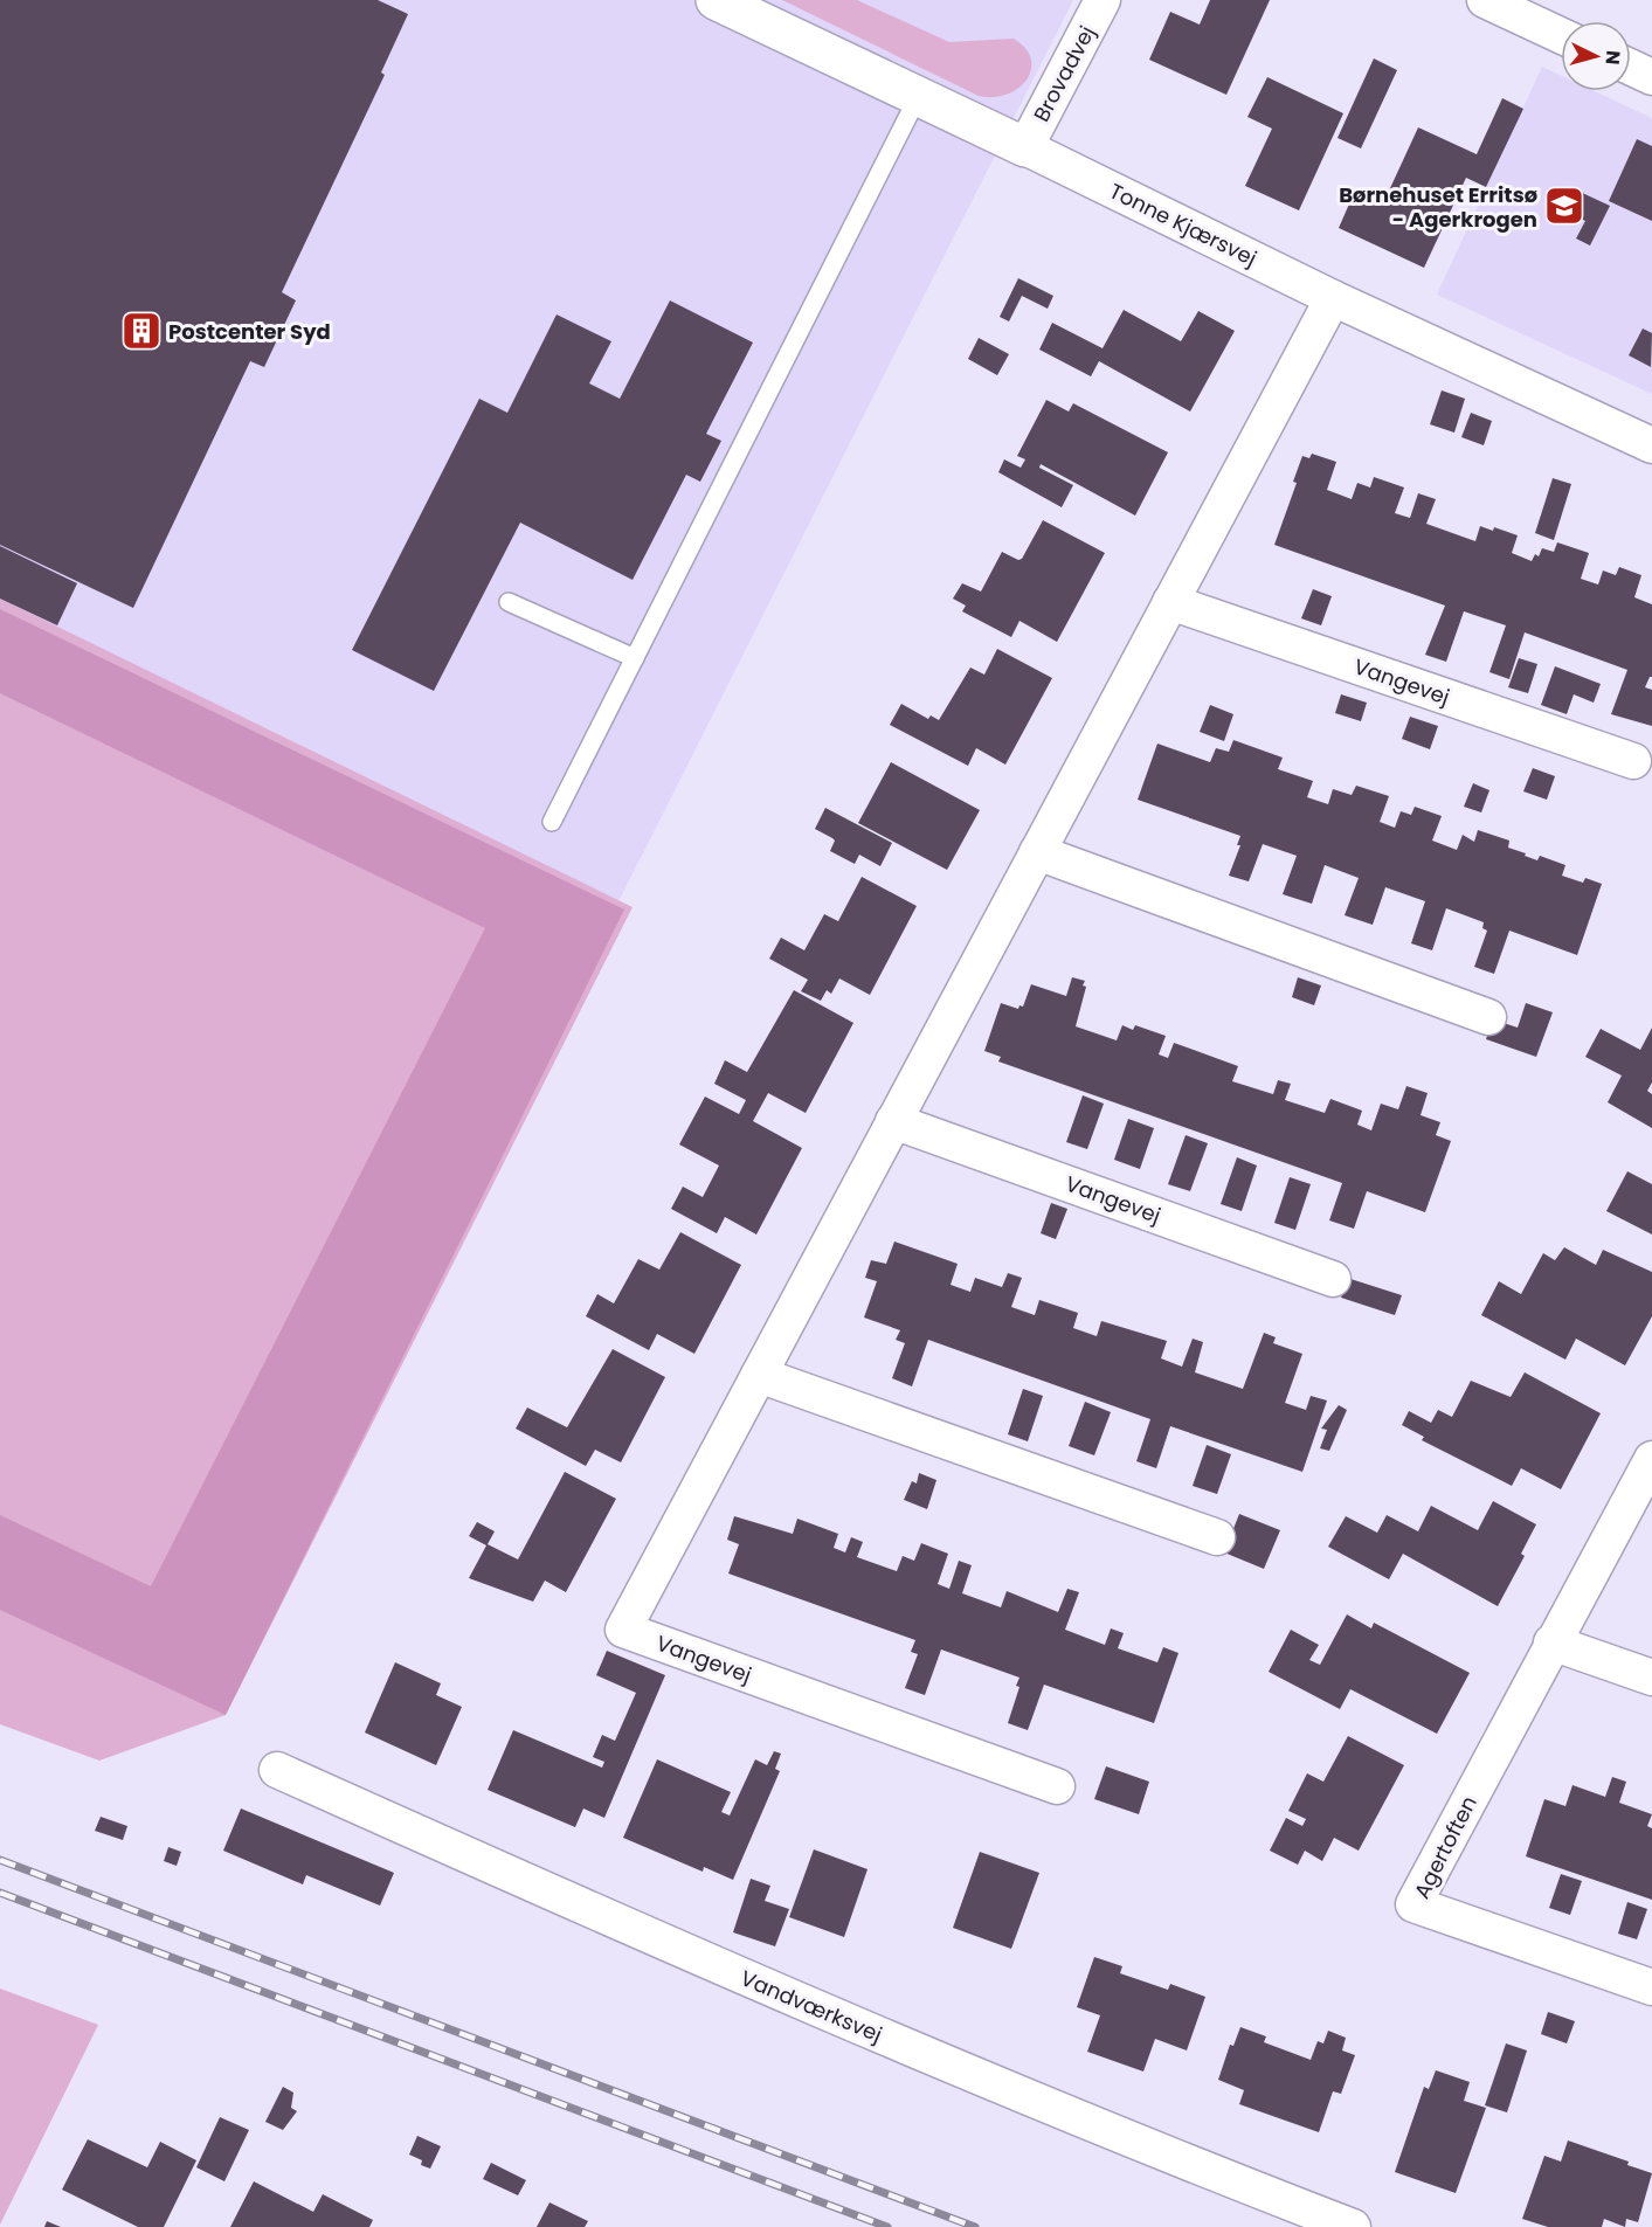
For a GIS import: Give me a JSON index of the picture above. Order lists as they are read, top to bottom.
{
  "streets": {
    "street": [
      "Brovadvej",
      "Tonne Kjærsvej",
      "Vangevej",
      "Agertoften",
      "Vandværksvej"
    ]
  },
  "crossings": [
    ["Brovadvej", "Tonne Kjærsvej"],
    ["Tonne Kjærsvej", "Vangevej"]
  ],
  "places": {
    "school or university": ["Børnehuset Erritsø - Agerkrogen"],
    "building": ["Postcenter Syd"]
  },
  "north": "right"
}
